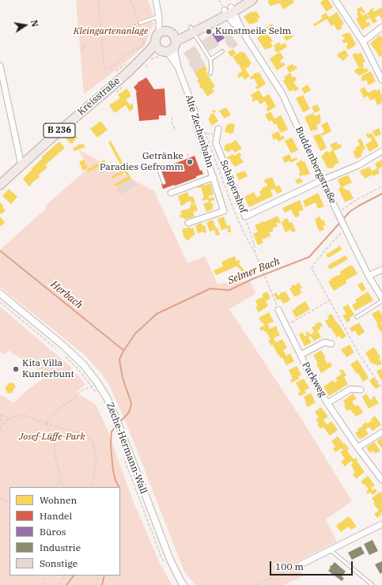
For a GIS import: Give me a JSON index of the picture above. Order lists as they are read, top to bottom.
{
  "streets": {
    "main road": ["Kreisstraße", "B 236"],
    "street": [
      "Alte Zechenbahn",
      "Buddenbergstraße",
      "Schäpershof",
      "Parkweg",
      "Zeche-Hermann-Wall"
    ]
  },
  "crossings": [
    ["Kreisstraße", "Alte Zechenbahn"],
    ["Kreisstraße", "Buddenbergstraße"],
    ["Buddenbergstraße", "Schäpershof"]
  ],
  "water": ["Selmer Bach", "Herbach"],
  "parks": ["Kleingartenanlage", "Josef-Lüffe-Park"],
  "places": ["Kunstmeile Selm", "Getränke Paradies Gefromm", "Kita Villa Kunterbunt"],
  "legend": [
    "Wohnen",
    "Handel",
    "Büros",
    "Industrie",
    "Sonstige"
  ],
  "scale_bar": "100 m",
  "north": "right"
}
